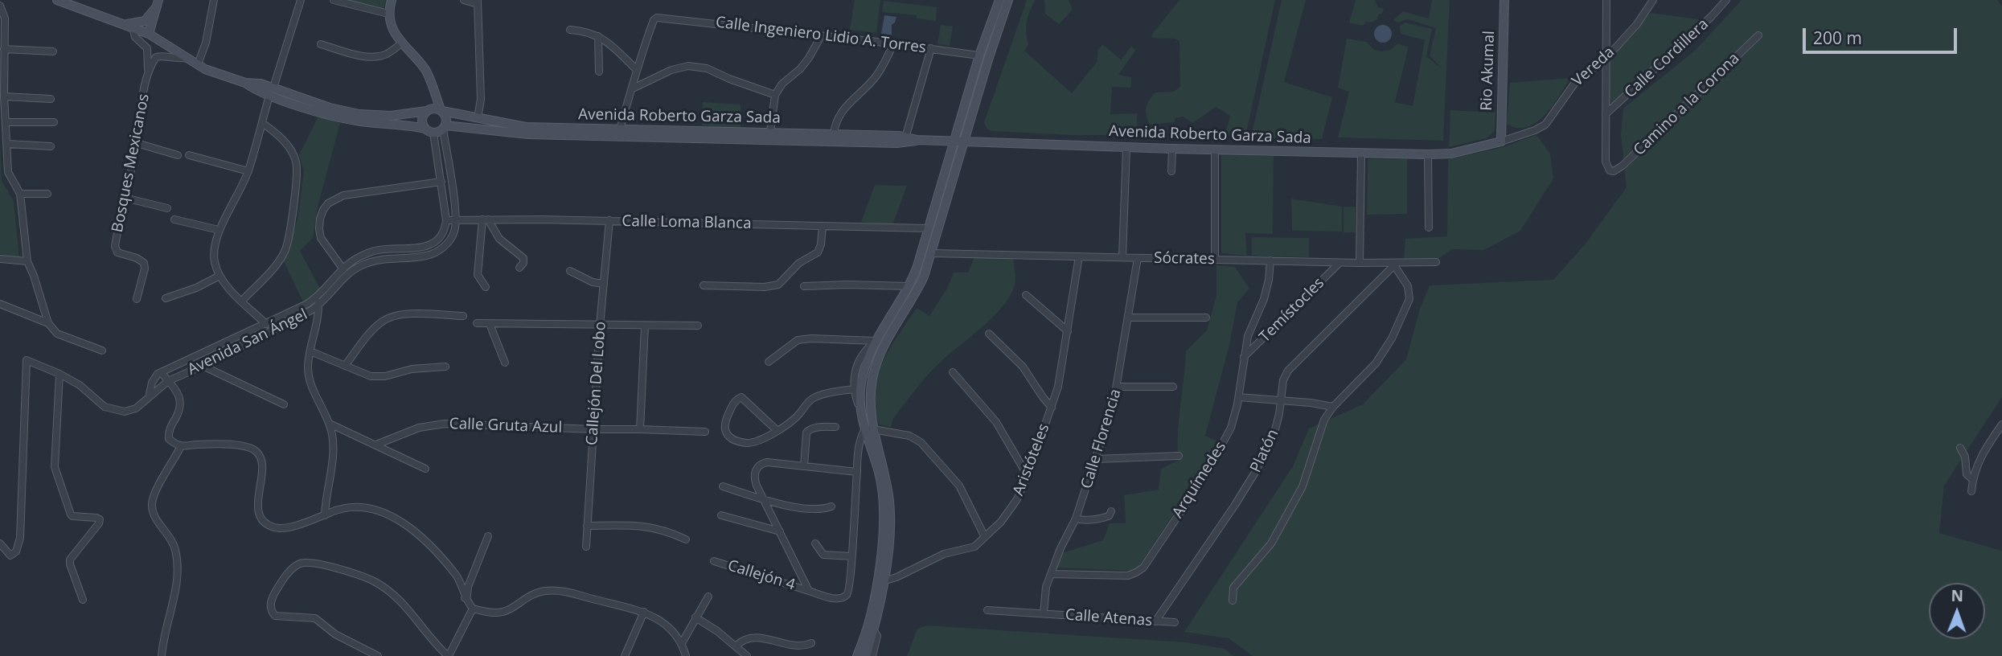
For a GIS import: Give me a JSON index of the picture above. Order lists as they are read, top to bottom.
{
  "streets": {
    "street": [
      "Calle Ingeniero Lidio A. Torres",
      "Calle Cordillera",
      "Vereda",
      "Rio Akumal",
      "Camino a la Corona",
      "Avenida Roberto Garza Sada",
      "Bosques Mexicanos",
      "Calle Loma Blanca",
      "Sócrates",
      "Temístocles",
      "Avenida San Ángel",
      "Callejón Del Lobo",
      "Calle Gruta Azul",
      "Calle Florencia",
      "Platón",
      "Aristóteles",
      "Arquímedes",
      "Callejón 4",
      "Calle Atenas"
    ]
  },
  "crossings": [
    ["Calle Cordillera", "Camino a la Corona"],
    ["Vereda", "Rio Akumal"],
    ["Vereda", "Avenida Roberto Garza Sada"],
    ["Rio Akumal", "Avenida Roberto Garza Sada"],
    ["Calle Loma Blanca", "Avenida San Ángel"],
    ["Calle Loma Blanca", "Callejón Del Lobo"],
    ["Sócrates", "Temístocles"],
    ["Sócrates", "Calle Florencia"],
    ["Sócrates", "Platón"],
    ["Sócrates", "Aristóteles"],
    ["Sócrates", "Arquímedes"],
    ["Temístocles", "Arquímedes"],
    ["Callejón Del Lobo", "Calle Gruta Azul"],
    ["Calle Florencia", "Arquímedes"],
    ["Calle Florencia", "Calle Atenas"],
    ["Platón", "Calle Atenas"]
  ],
  "scale_bar": "200 m",
  "north": "top"
}
